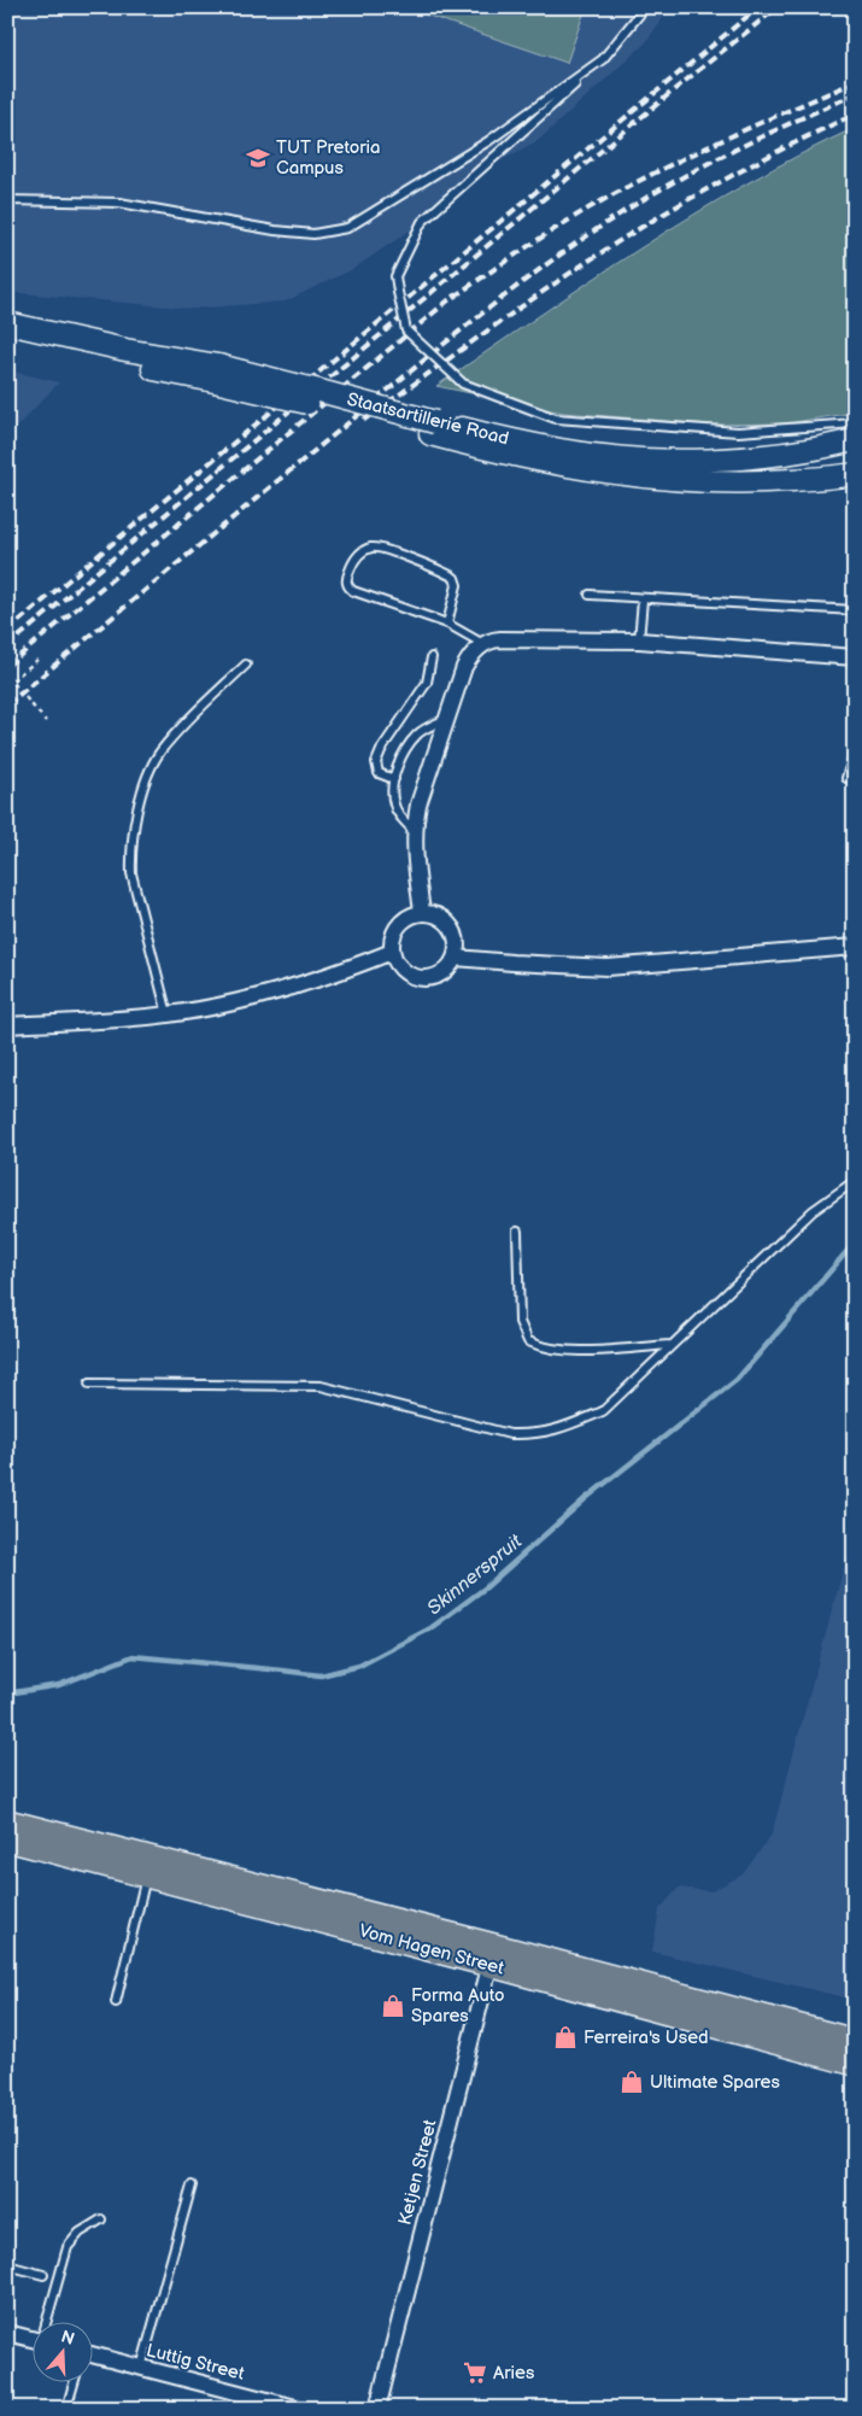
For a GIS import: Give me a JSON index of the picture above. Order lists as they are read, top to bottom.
{
  "streets": {
    "main road": ["Vom Hagen Street"],
    "street": ["Staatsartillerie Road", "Ketjen Street", "Luttig Street"]
  },
  "crossings": [
    ["Vom Hagen Street", "Ketjen Street"]
  ],
  "water": ["Skinnerspruit"],
  "places": {
    "school or university": ["TUT Pretoria Campus"],
    "shop": ["Forma Auto Spares", "Ferreira's Used", "Ultimate Spares"],
    "supermarket": ["Aries"]
  },
  "north": "top"
}
